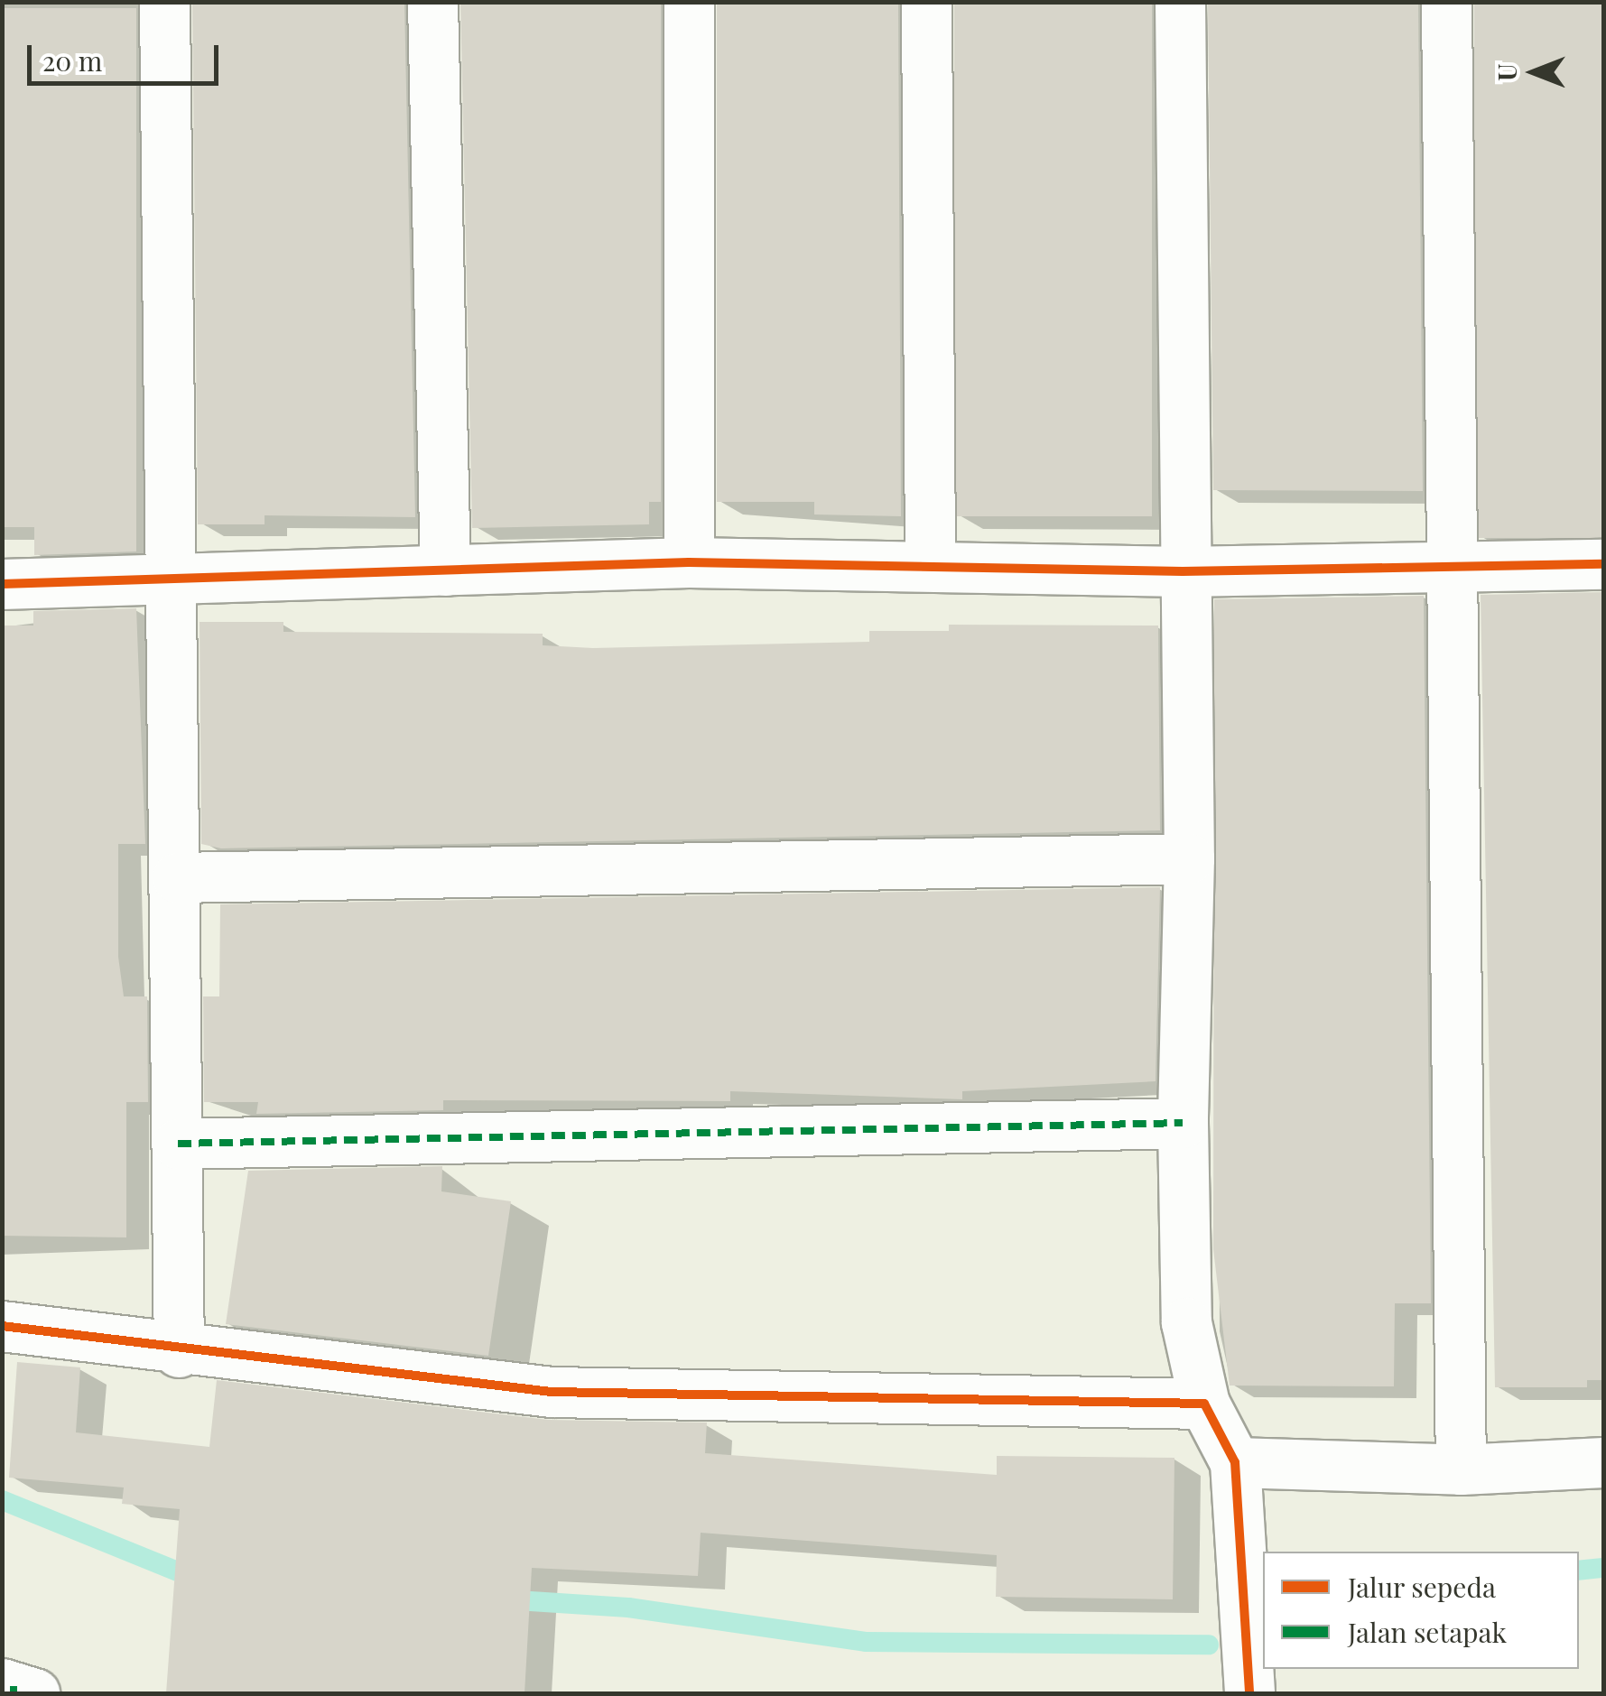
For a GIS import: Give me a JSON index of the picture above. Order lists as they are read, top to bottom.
{
  "legend": ["Jalur sepeda", "Jalan setapak"],
  "scale_bar": "20 m",
  "north": "left"
}
